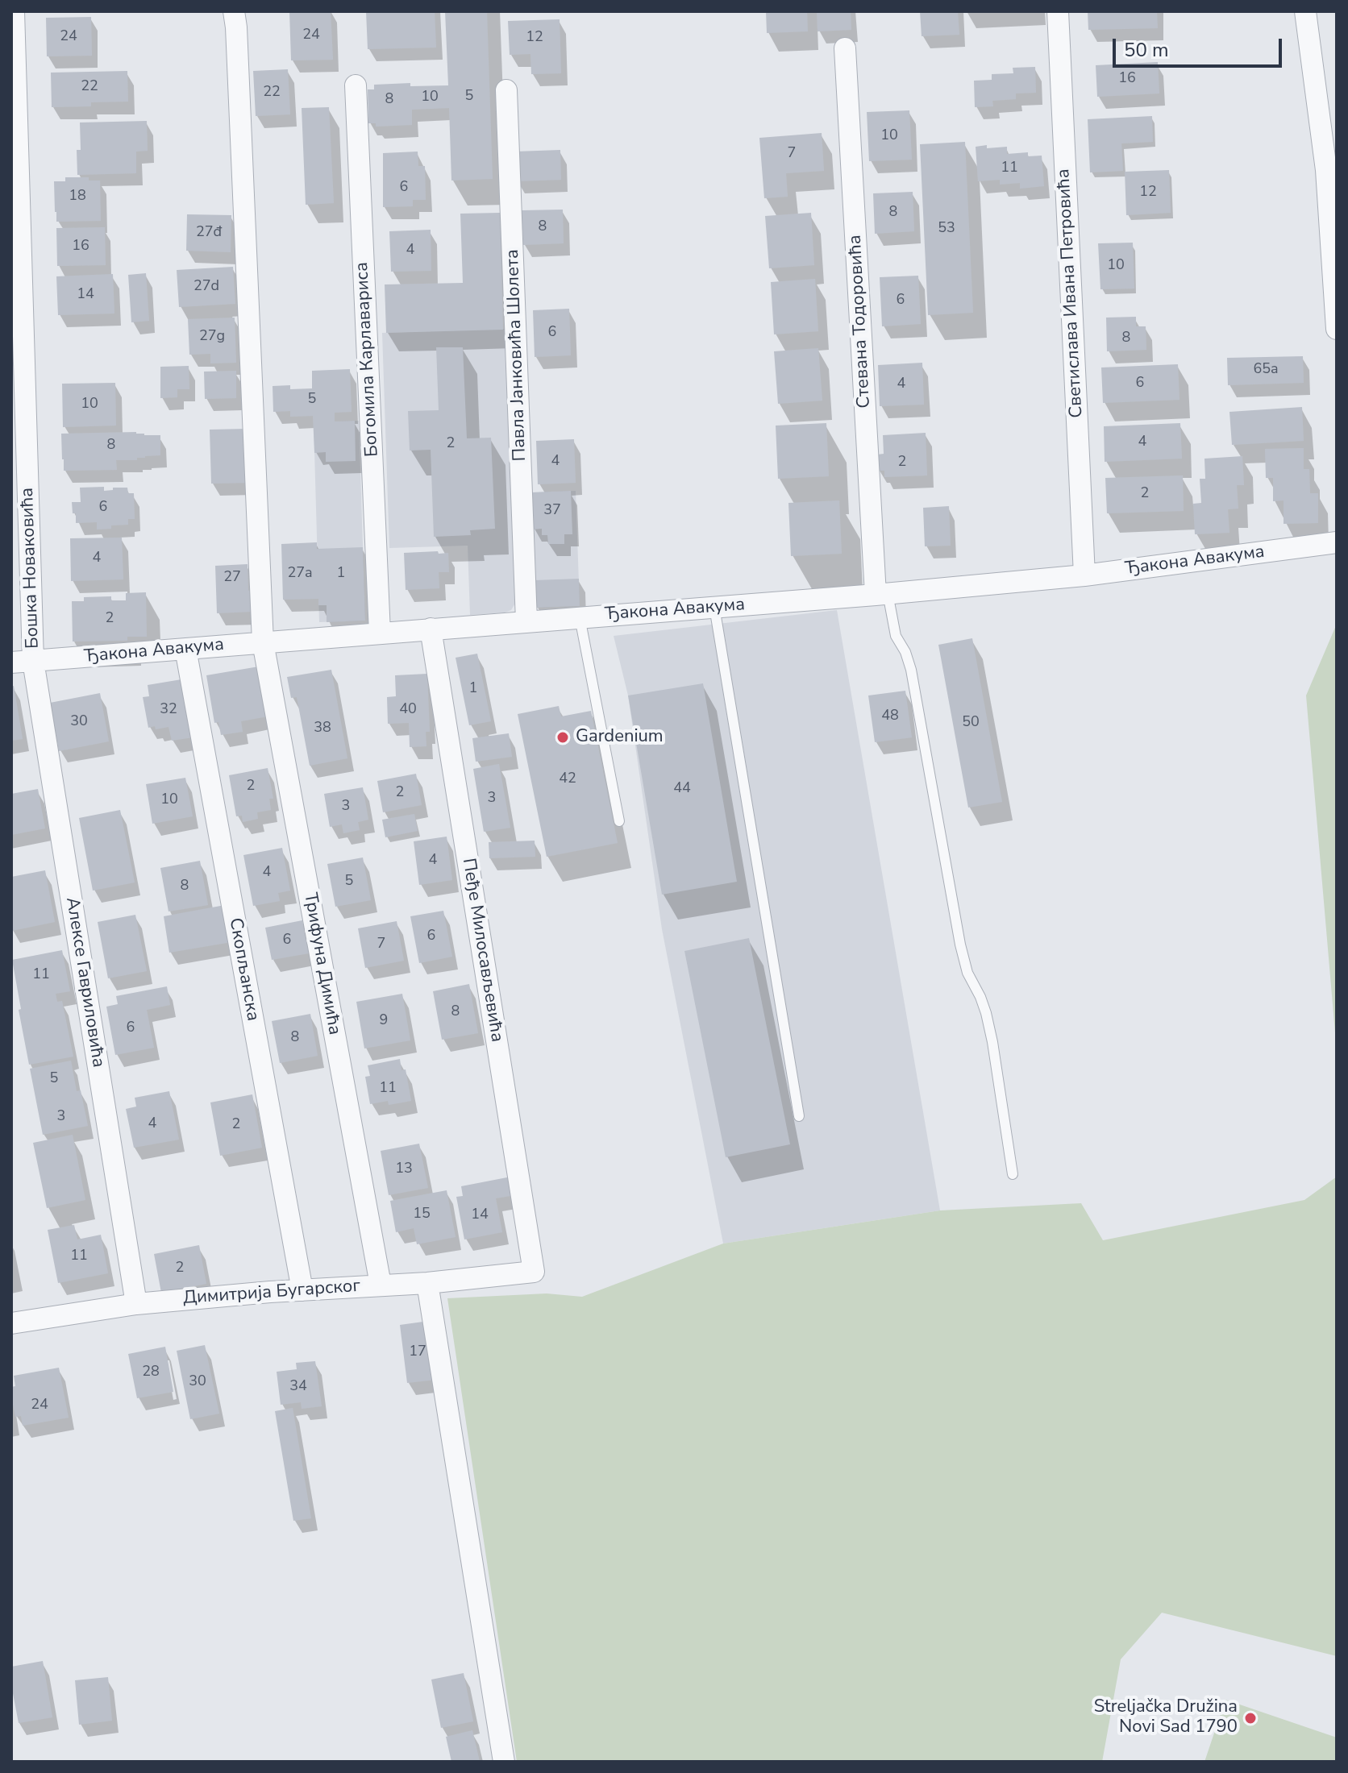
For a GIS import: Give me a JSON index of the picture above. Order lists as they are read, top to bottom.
{
  "streets": {
    "street": [
      "Светислава Ивана Петровића",
      "Стевана Тодоровића",
      "Павла Јанковића Шолета",
      "Богомила Карлавариса",
      "Ђакона Авакума",
      "Бошка Новаковића",
      "Пеђе Милосављевића",
      "Трифуна Димића",
      "Скопљанска",
      "Алексе Гавриловића",
      "Димитрија Бугарског"
    ]
  },
  "crossings": [
    ["Светислава Ивана Петровића", "Ђакона Авакума"],
    ["Стевана Тодоровића", "Ђакона Авакума"],
    ["Павла Јанковића Шолета", "Ђакона Авакума"],
    ["Богомила Карлавариса", "Ђакона Авакума"],
    ["Ђакона Авакума", "Бошка Новаковића"],
    ["Ђакона Авакума", "Пеђе Милосављевића"],
    ["Ђакона Авакума", "Трифуна Димића"],
    ["Ђакона Авакума", "Скопљанска"],
    ["Ђакона Авакума", "Алексе Гавриловића"],
    ["Бошка Новаковића", "Алексе Гавриловића"],
    ["Пеђе Милосављевића", "Димитрија Бугарског"],
    ["Трифуна Димића", "Димитрија Бугарског"],
    ["Скопљанска", "Димитрија Бугарског"],
    ["Алексе Гавриловића", "Димитрија Бугарског"]
  ],
  "places": ["Gardenium", "Streljačka Družina Novi Sad 1790"],
  "house_numbers": [
    "24",
    "24",
    "12",
    "16",
    "22",
    "22",
    "5",
    "10",
    "8",
    "10",
    "7",
    "11",
    "6",
    "12",
    "18",
    "8",
    "8",
    "53",
    "27đ",
    "16",
    "4",
    "10",
    "27d",
    "14",
    "6",
    "6",
    "27g",
    "8",
    "65a",
    "6",
    "4",
    "5",
    "10",
    "4",
    "2",
    "8",
    "4",
    "2",
    "2",
    "6",
    "37",
    "4",
    "27a",
    "1",
    "27",
    "2",
    "1",
    "32",
    "40",
    "48",
    "30",
    "50",
    "38",
    "42",
    "2",
    "44",
    "2",
    "3",
    "10",
    "3",
    "4",
    "4",
    "5",
    "8",
    "6",
    "6",
    "7",
    "11",
    "8",
    "9",
    "6",
    "8",
    "5",
    "11",
    "3",
    "4",
    "2",
    "13",
    "15",
    "14",
    "11",
    "2",
    "17",
    "28",
    "30",
    "34",
    "24"
  ],
  "scale_bar": "50 m"
}
